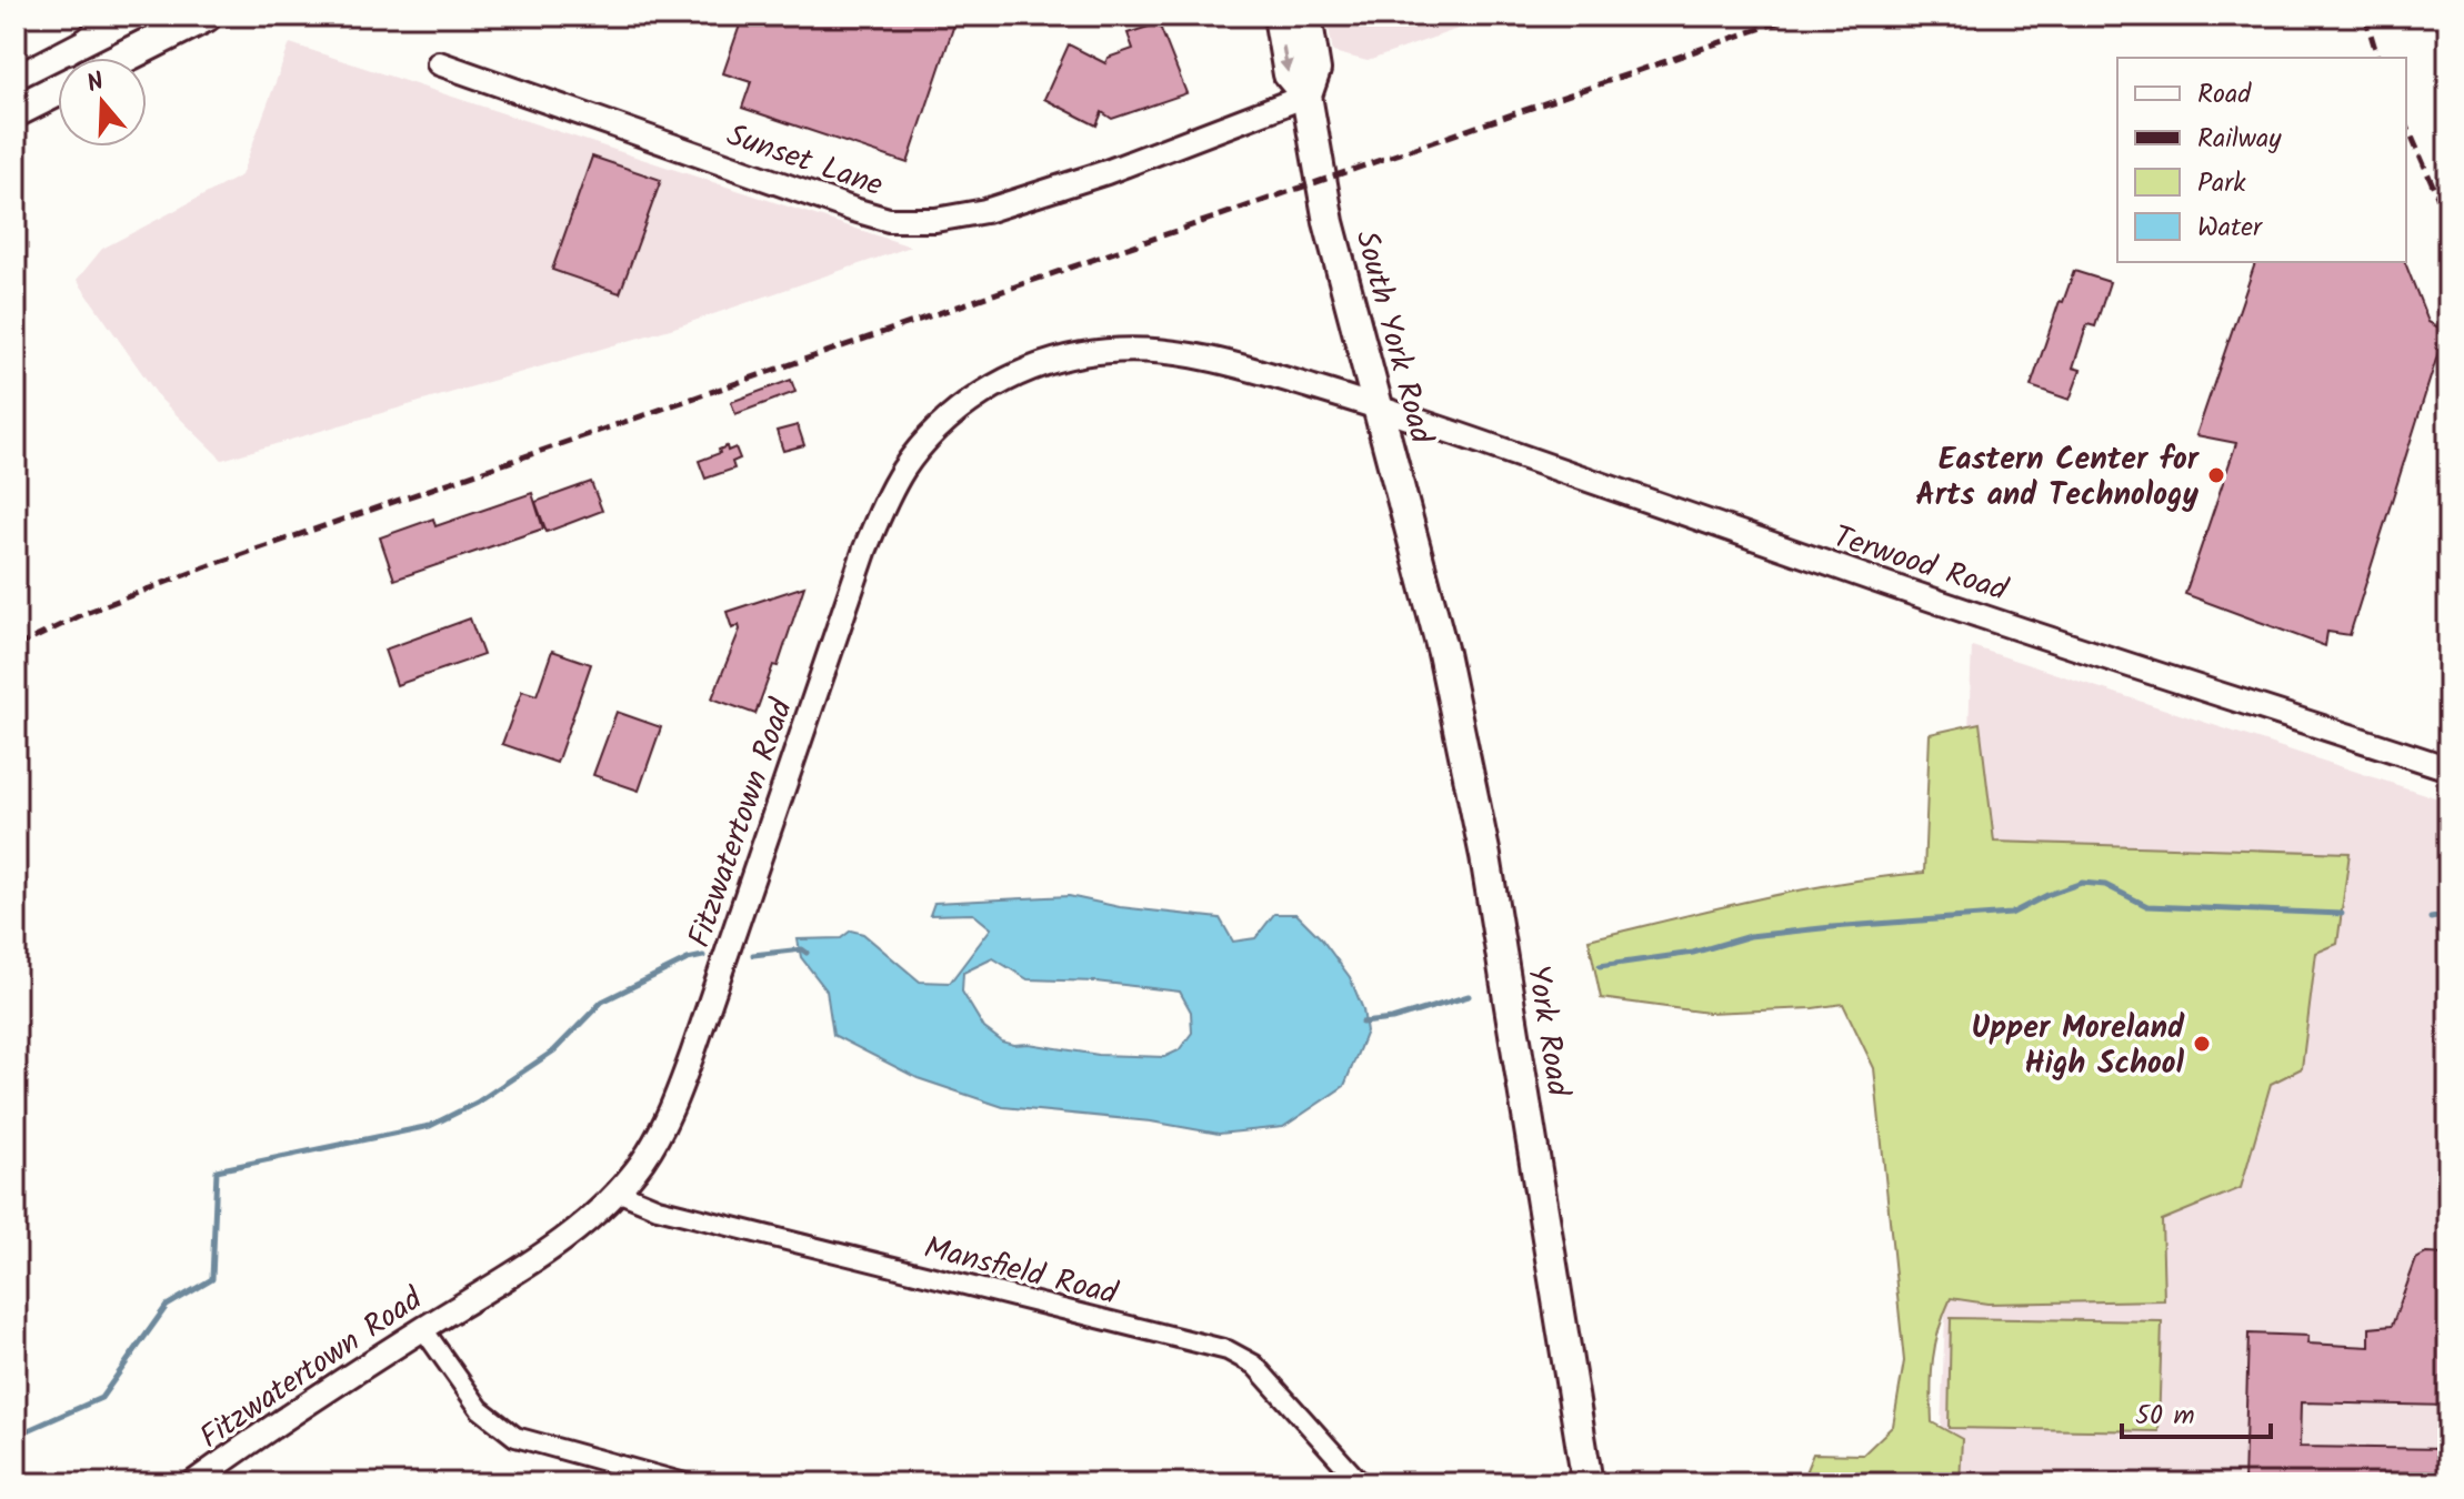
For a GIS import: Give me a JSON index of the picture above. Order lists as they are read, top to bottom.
{
  "streets": {
    "highway": ["South York Road", "York Road"],
    "street": [
      "Sunset Lane",
      "Terwood Road",
      "Fitzwatertown Road",
      "Mansfield Road"
    ]
  },
  "crossings": [
    ["Sunset Lane", "South York Road"],
    ["South York Road", "Terwood Road"],
    ["South York Road", "Fitzwatertown Road"],
    ["South York Road", "York Road"],
    ["Terwood Road", "Fitzwatertown Road"],
    ["Fitzwatertown Road", "Mansfield Road"]
  ],
  "places": ["Eastern Center for Arts and Technology", "Upper Moreland High School"],
  "legend": [
    "Road",
    "Railway",
    "Park",
    "Water"
  ],
  "scale_bar": "50 m",
  "north": "top"
}
